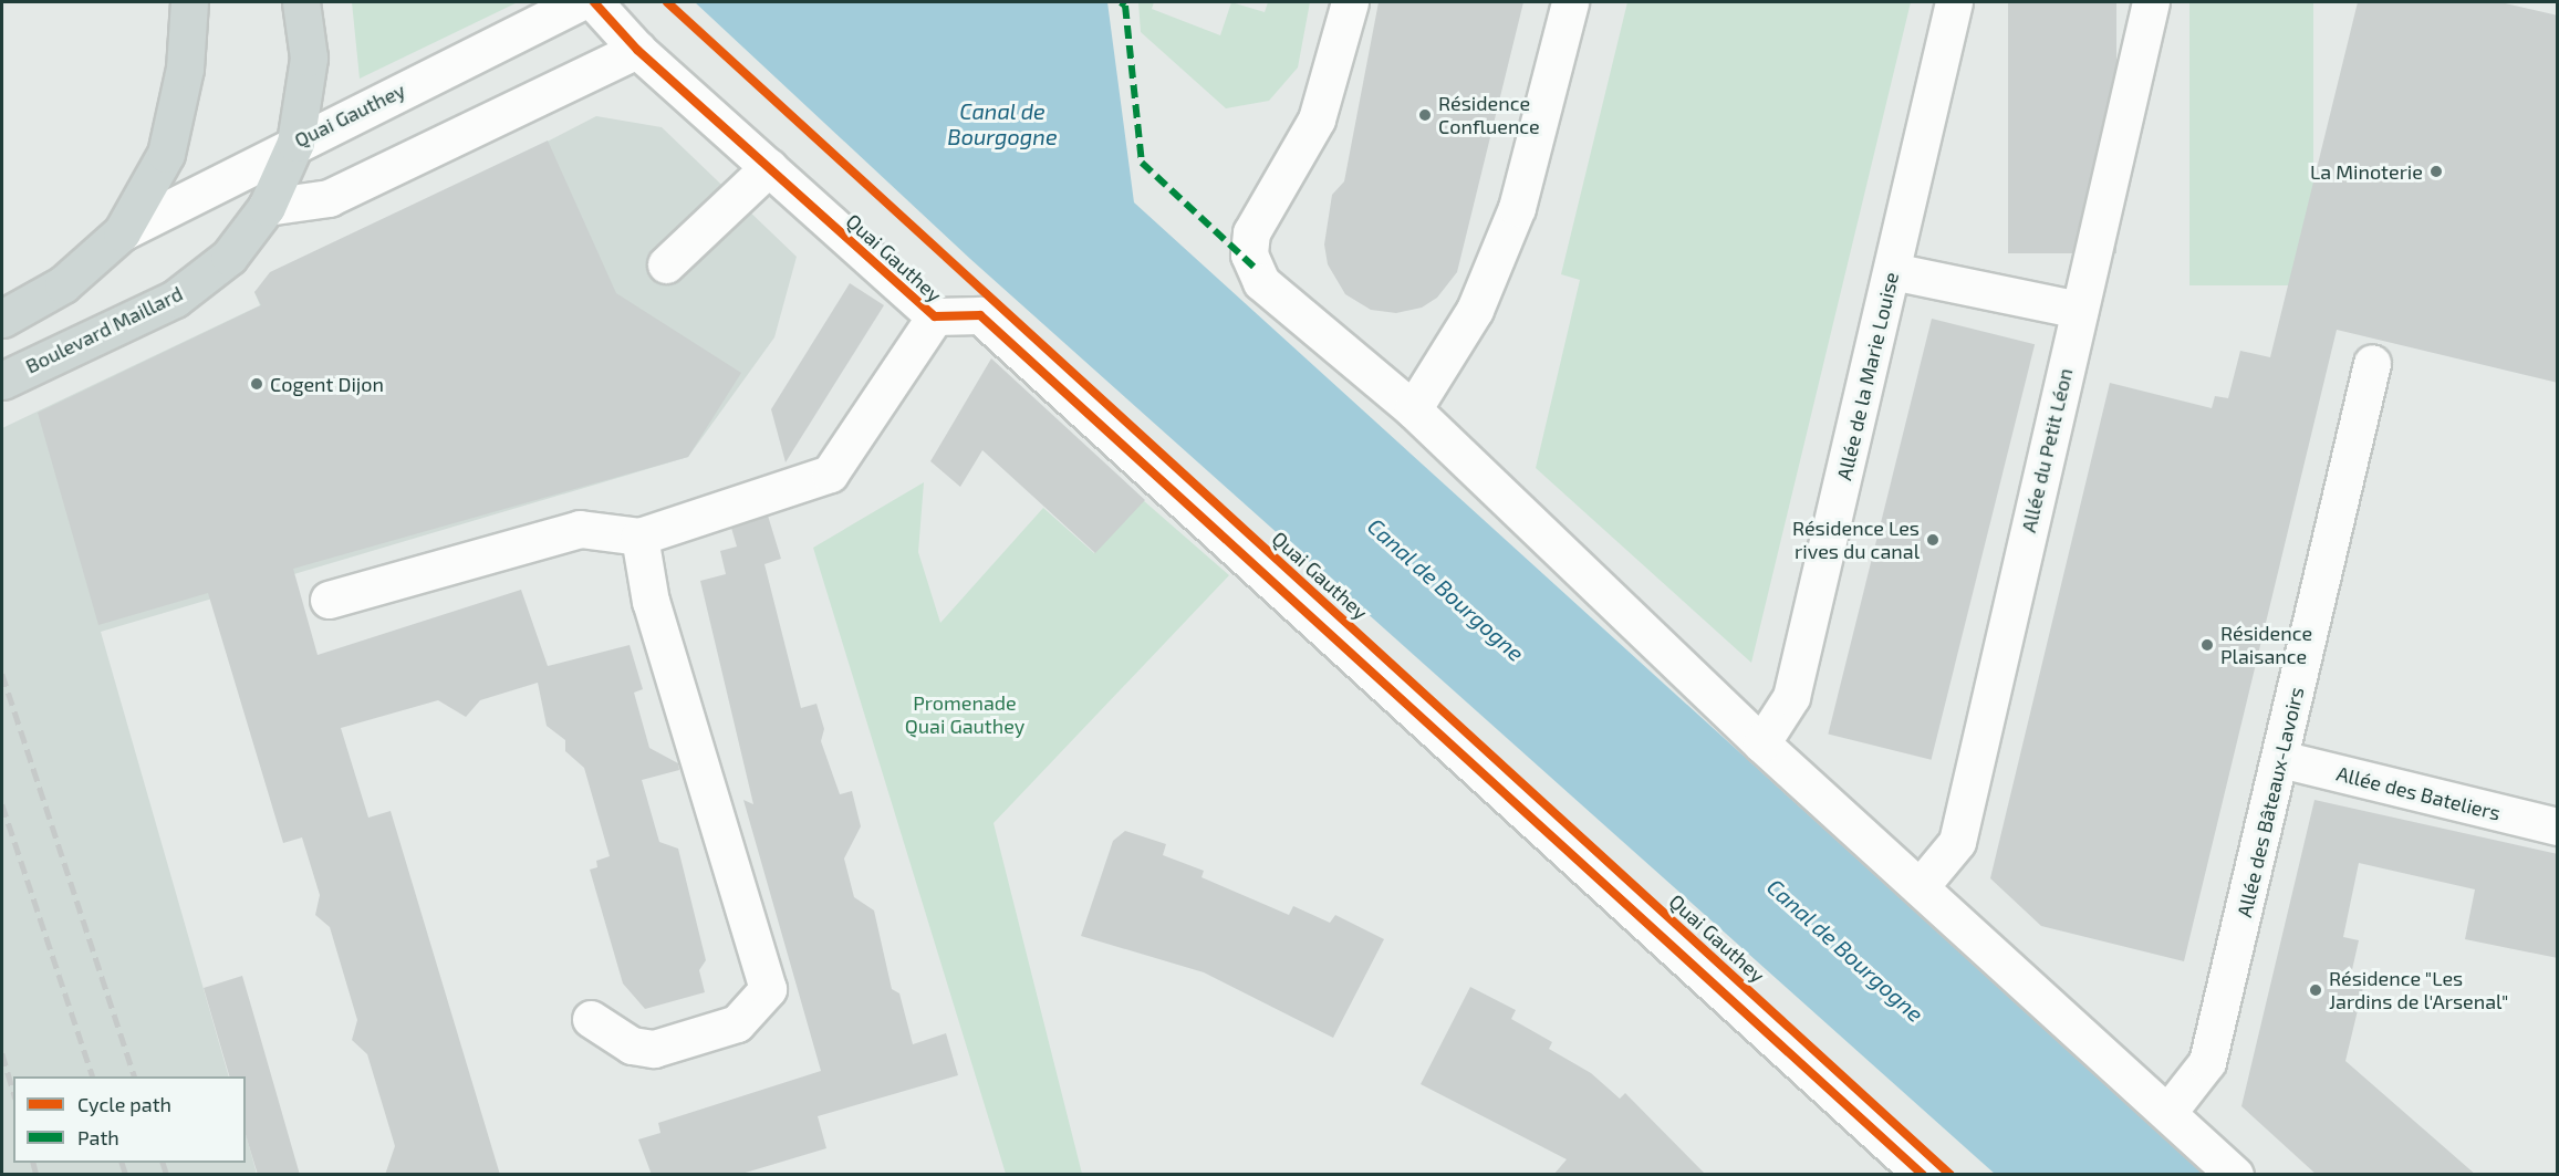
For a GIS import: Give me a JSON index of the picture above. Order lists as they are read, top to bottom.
{
  "streets": {
    "main road": ["Boulevard Maillard"],
    "street": [
      "Quai Gauthey",
      "Allée de la Marie Louise",
      "Allée du Petit Léon",
      "Allée des Bateliers",
      "Allée des Bâteaux-Lavoirs"
    ]
  },
  "crossings": [
    ["Quai Gauthey", "Boulevard Maillard"],
    ["Allée des Bateliers", "Allée des Bâteaux-Lavoirs"]
  ],
  "water": ["Canal de Bourgogne"],
  "parks": ["Promenade Quai Gauthey"],
  "places": [
    "Résidence Confluence",
    "La Minoterie",
    "Cogent Dijon",
    "Résidence Les rives du canal",
    "Résidence Plaisance",
    "Résidence \"Les Jardins de l'Arsenal\""
  ],
  "legend": ["Cycle path", "Path"]
}
